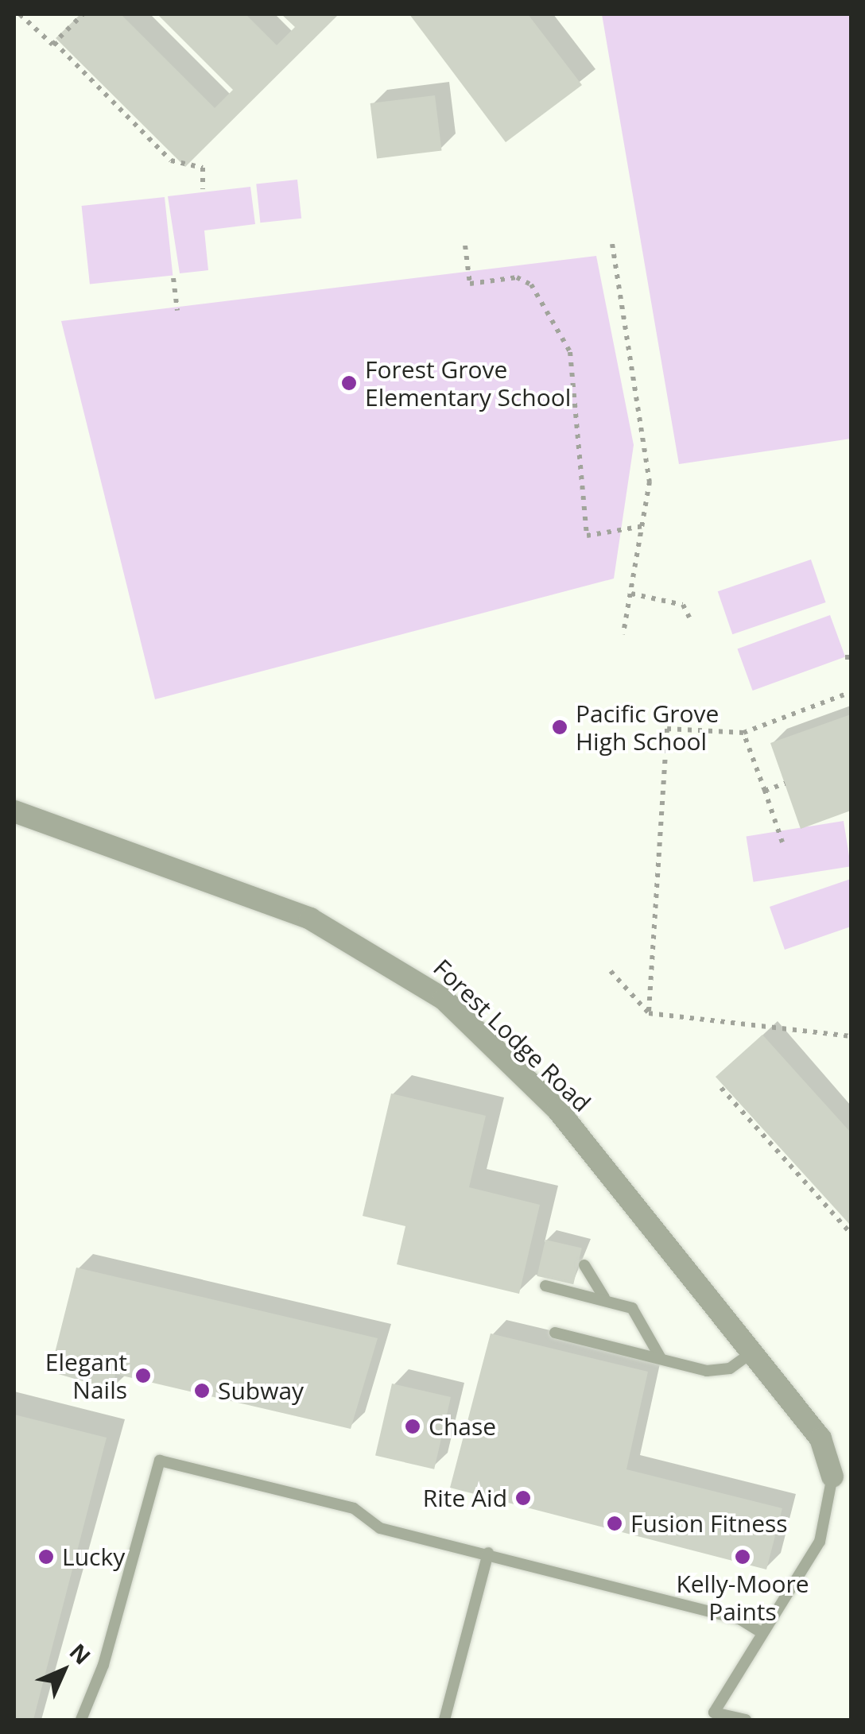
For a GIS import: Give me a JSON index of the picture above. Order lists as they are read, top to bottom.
{
  "streets": {
    "street": ["Forest Lodge Road"]
  },
  "places": [
    "Forest Grove Elementary School",
    "Pacific Grove High School",
    "Elegant Nails",
    "Subway",
    "Chase",
    "Rite Aid",
    "Fusion Fitness",
    "Lucky",
    "Kelly-Moore Paints"
  ],
  "north": "top right"
}
